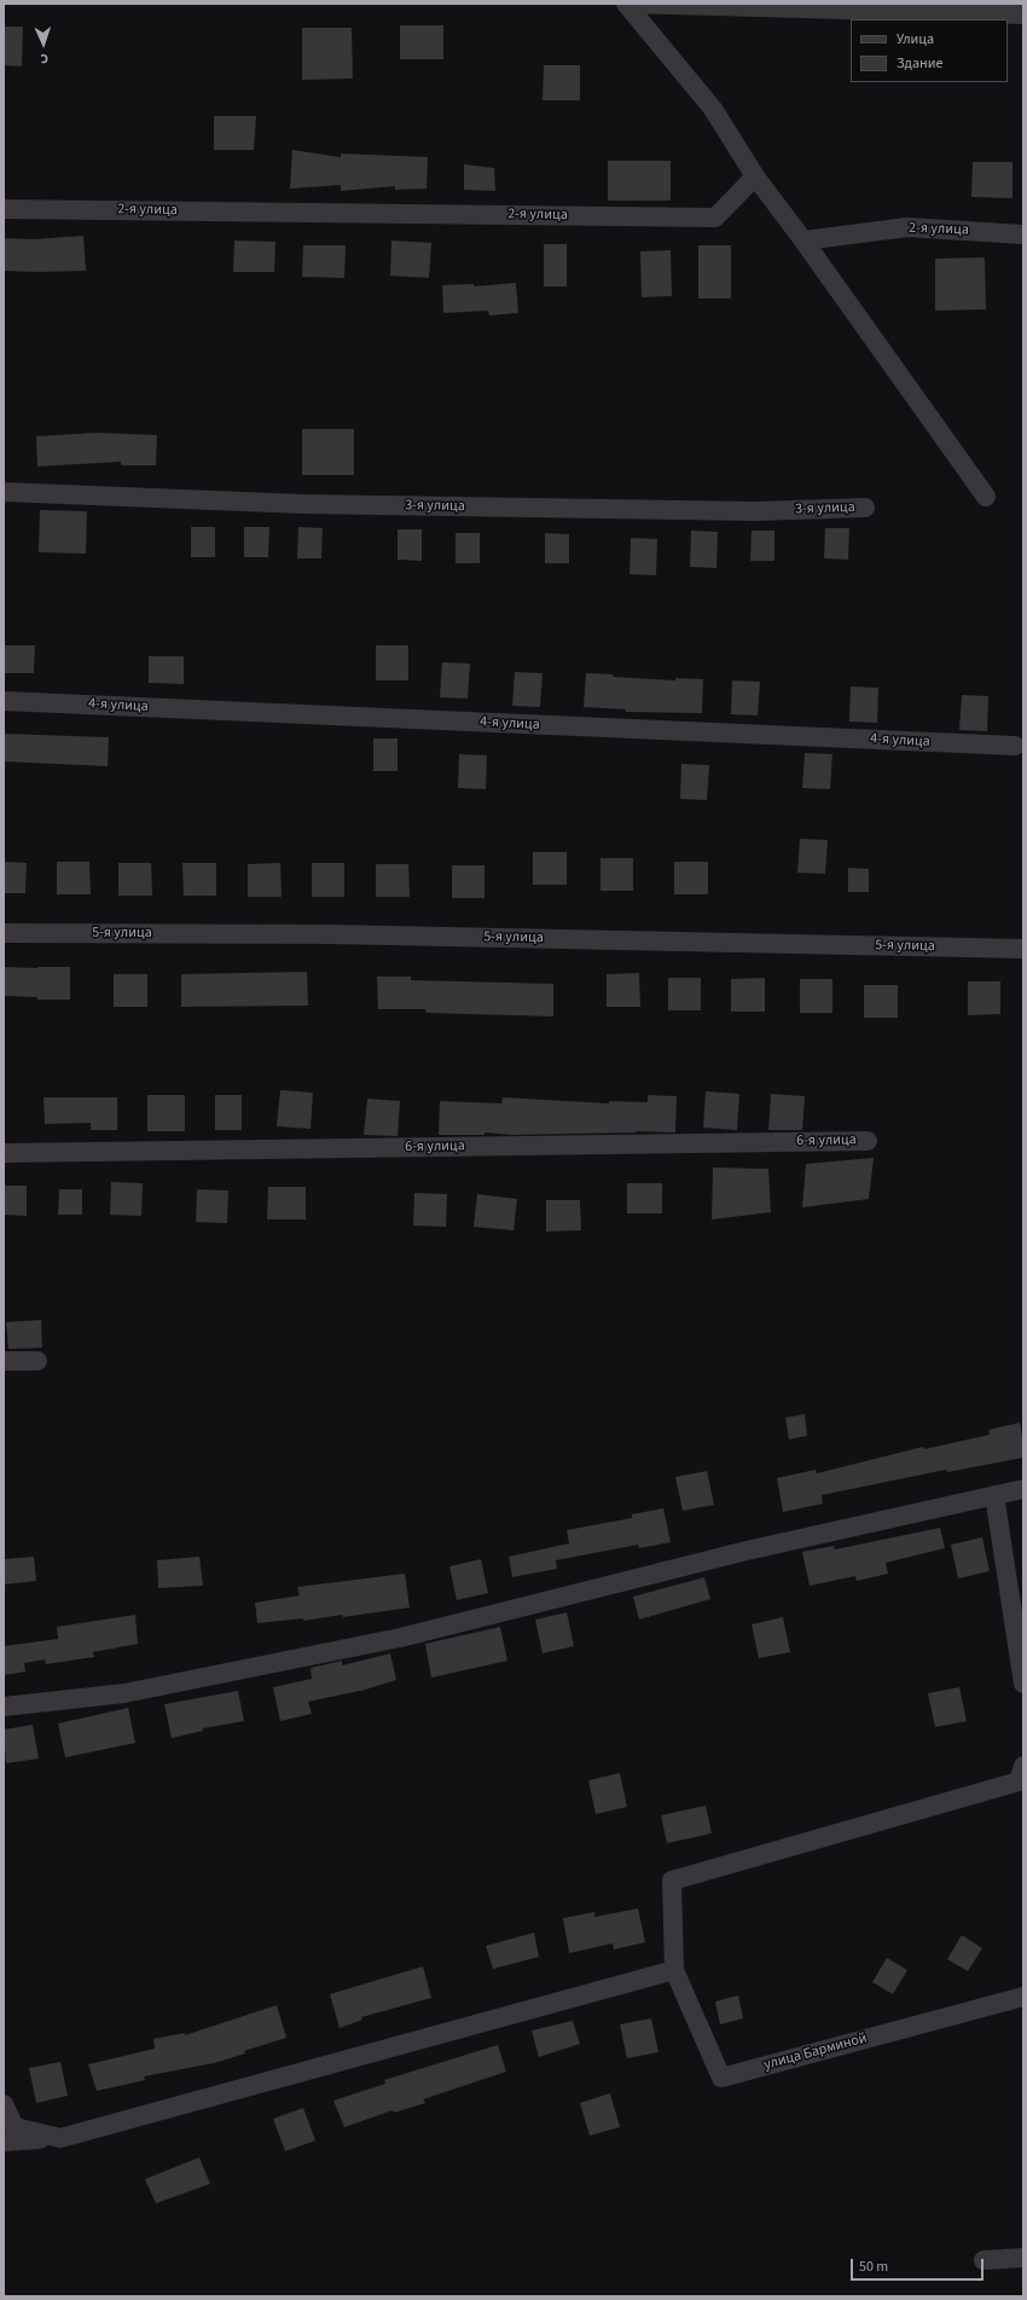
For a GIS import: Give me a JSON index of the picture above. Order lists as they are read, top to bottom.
{
  "streets": {
    "street": [
      "2-я улица",
      "3-я улица",
      "4-я улица",
      "5-я улица",
      "6-я улица",
      "улица Барминой"
    ]
  },
  "legend": ["Улица", "Здание"],
  "scale_bar": "50 m",
  "north": "bottom"
}
